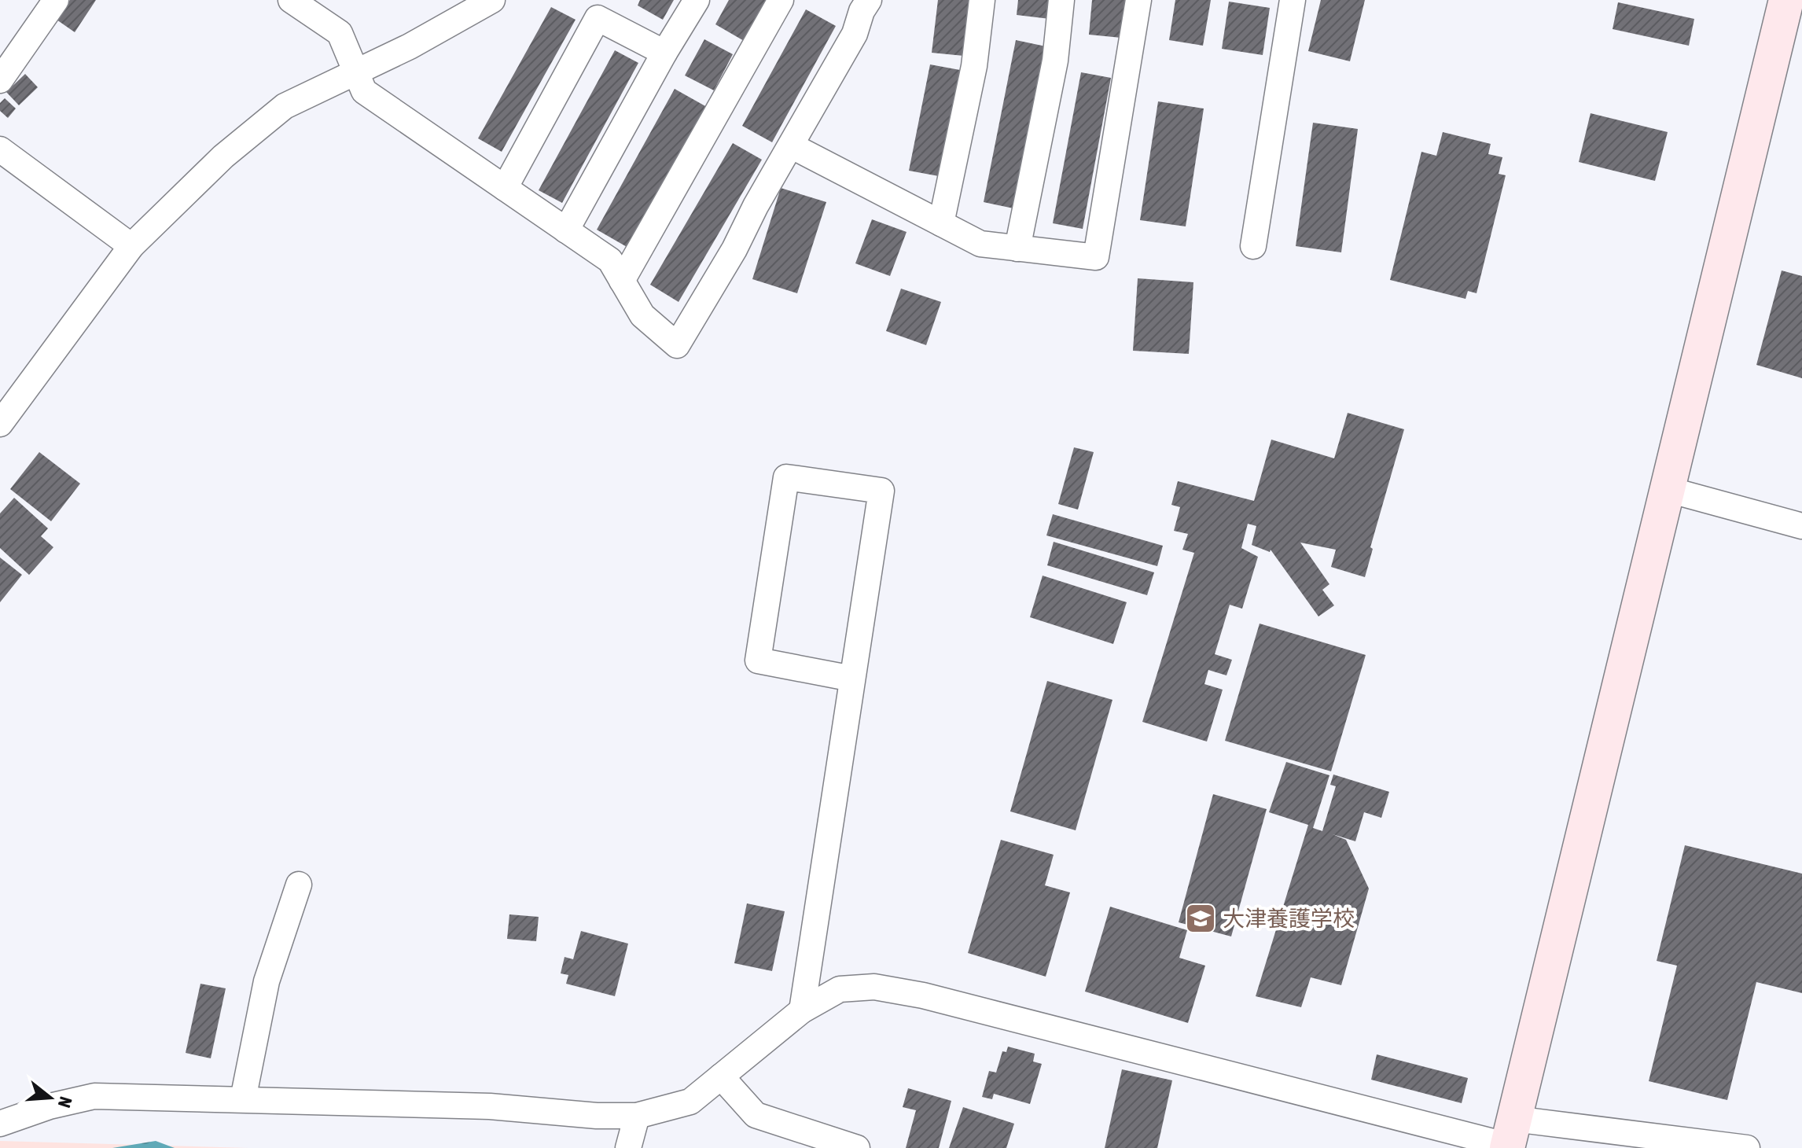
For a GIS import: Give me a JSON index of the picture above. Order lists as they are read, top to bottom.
{
  "places": {
    "school or university": ["大津養護学校"]
  },
  "north": "right"
}
